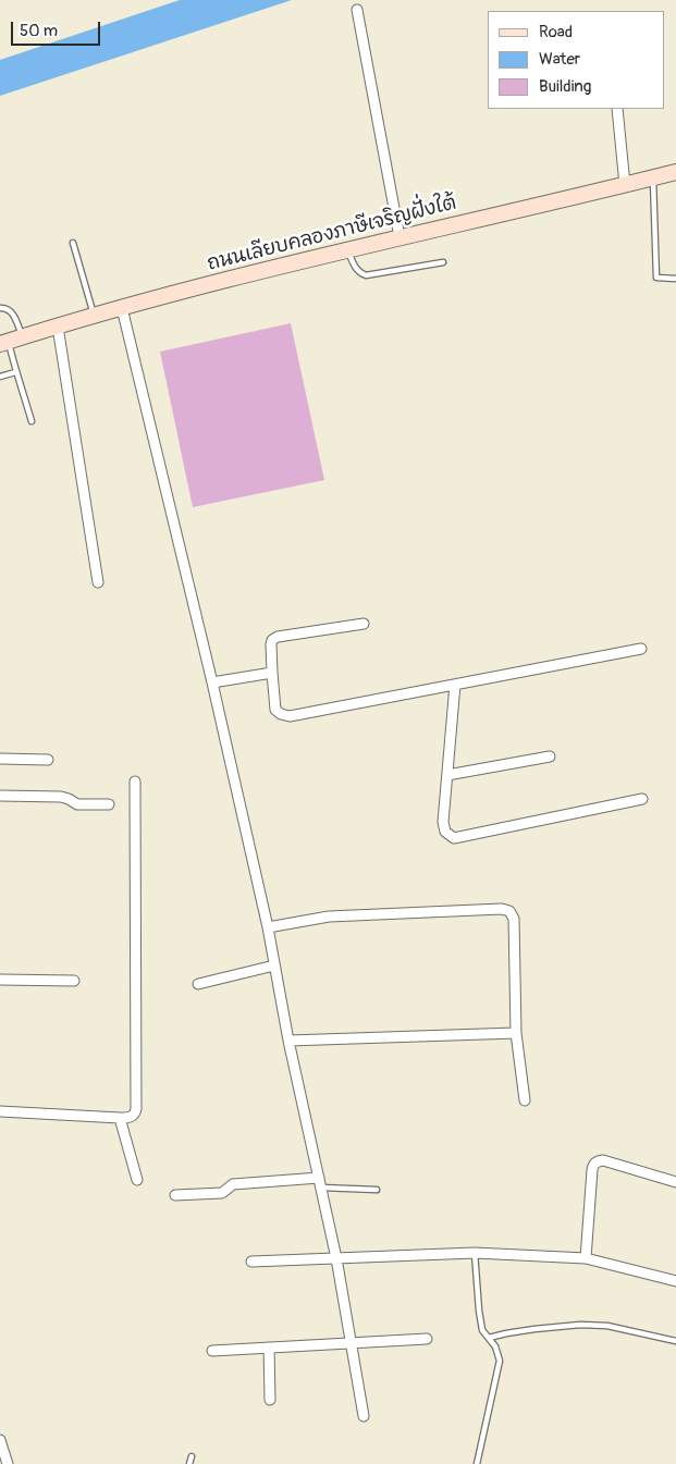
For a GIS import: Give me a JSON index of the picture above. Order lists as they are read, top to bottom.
{
  "streets": {
    "street": ["ถนนเลียบคลองภาษีเจริญฝั่งใต้"]
  },
  "legend": ["Road", "Water", "Building"],
  "scale_bar": "50 m"
}
